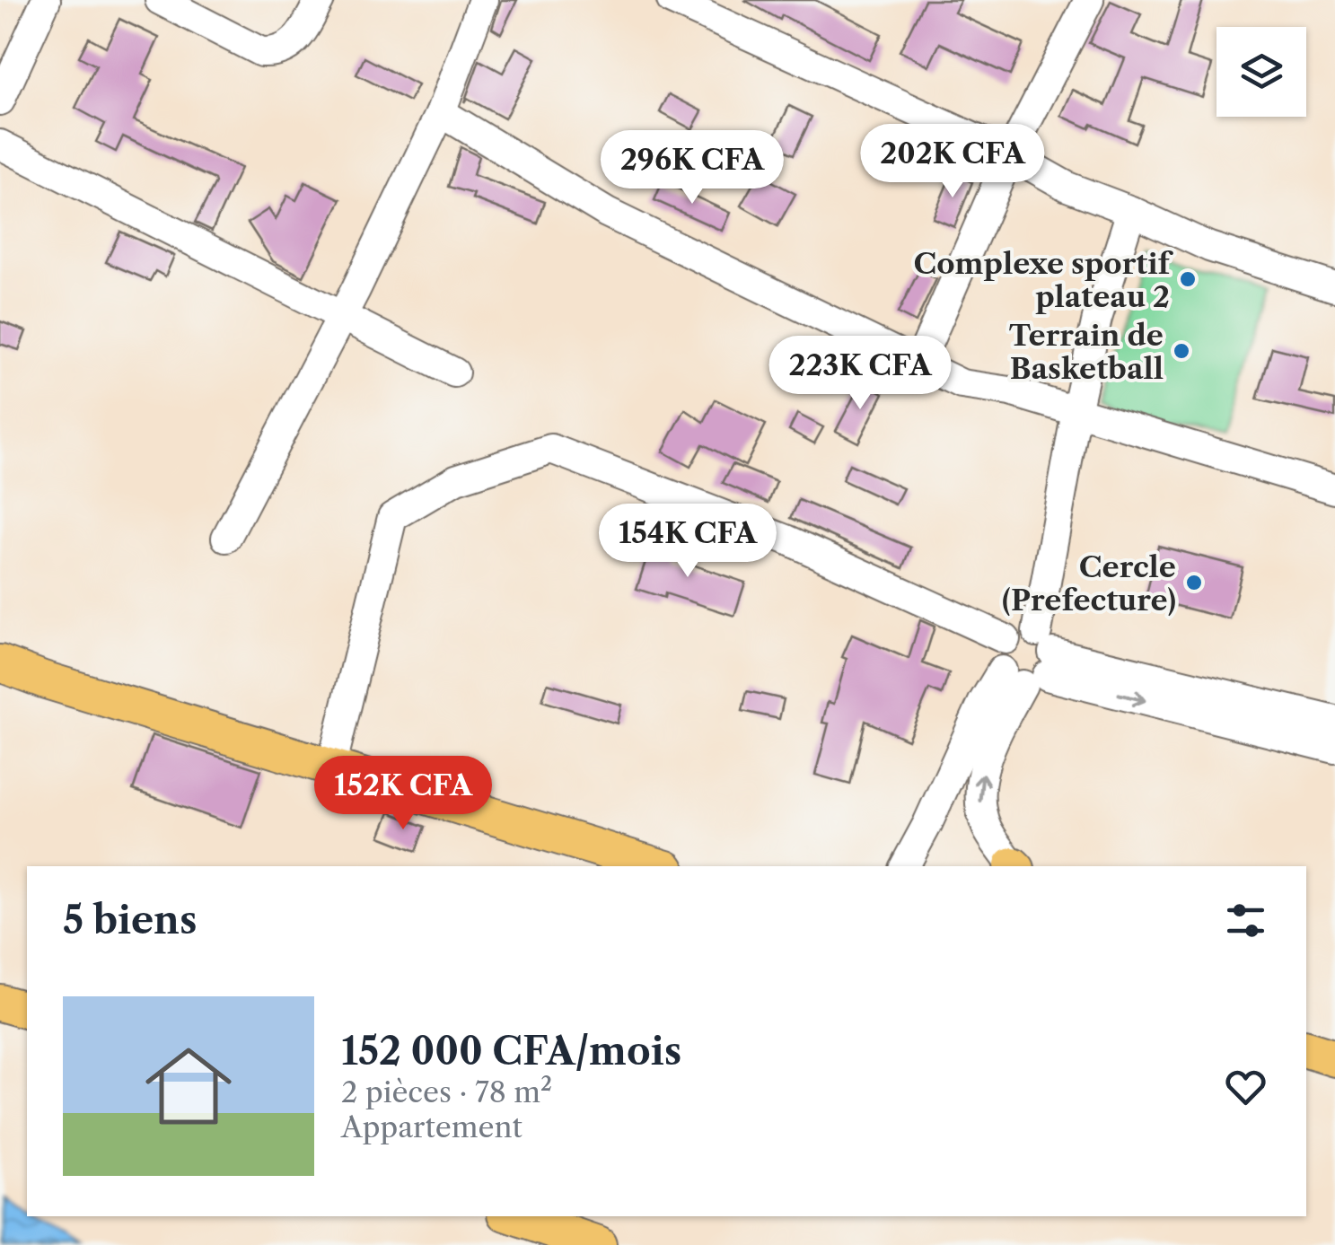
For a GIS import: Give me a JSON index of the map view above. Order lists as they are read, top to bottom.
{
  "places": ["Complexe sportif plateau 2", "Terrain de Basketball", "Cercle (Prefecture)"],
  "page": {
    "price": [
      "202K CFA",
      "296K CFA",
      "223K CFA",
      "154K CFA",
      "152K CFA"
    ],
    "heading": "5 biens",
    "list": [
      {
        "name": "152 000 CFA/mois",
        "note": "2 pièces · 78 m² · Appartement"
      }
    ]
  }
}
